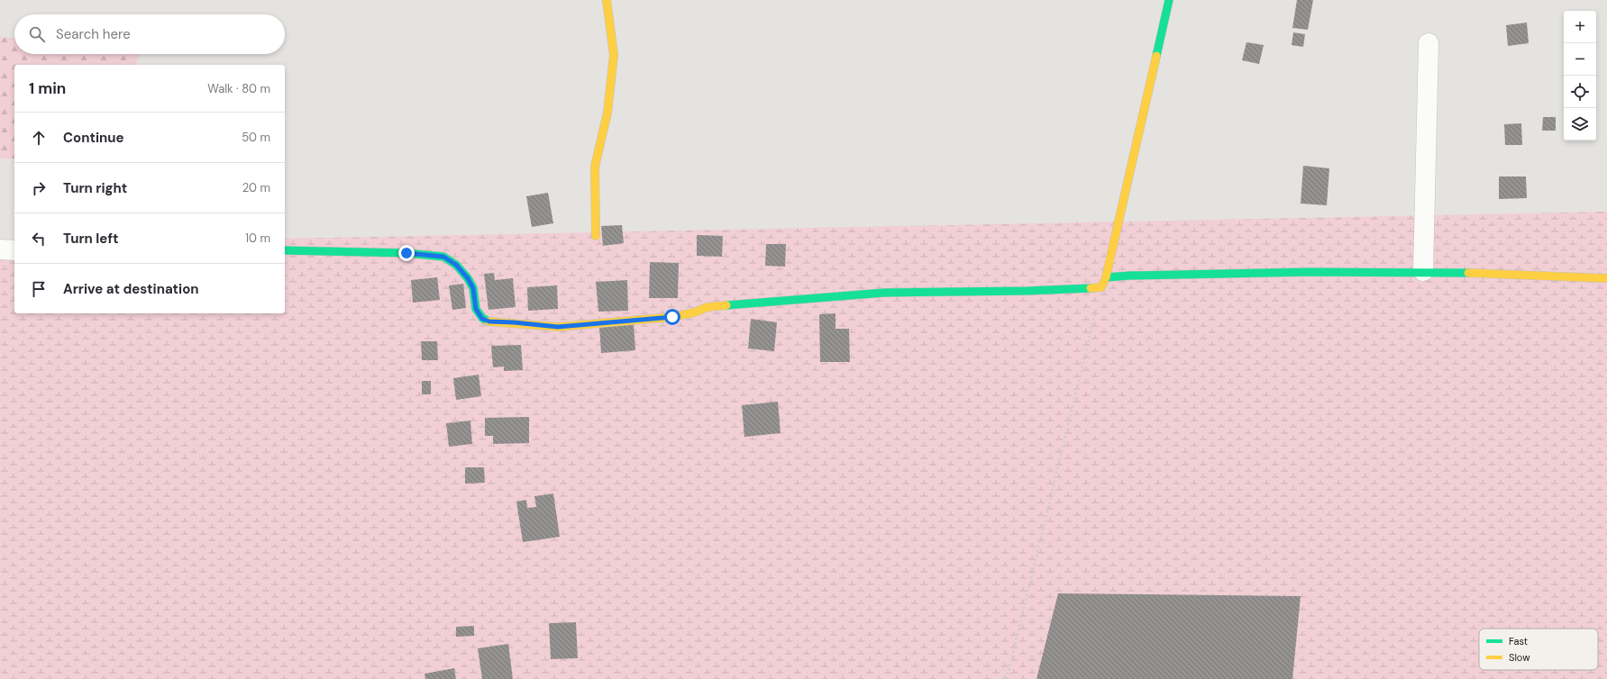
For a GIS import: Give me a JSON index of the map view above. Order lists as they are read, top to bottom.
{
  "legend": ["Fast", "Slow"],
  "page": {
    "map_buttons": ["+", "−"],
    "search": "Search here",
    "heading": ["1 min", "Walk · 80 m"],
    "list": [
      ["Continue", "50 m"],
      ["Turn right", "20 m"],
      ["Turn left", "10 m"],
      "Arrive at destination"
    ]
  }
}
